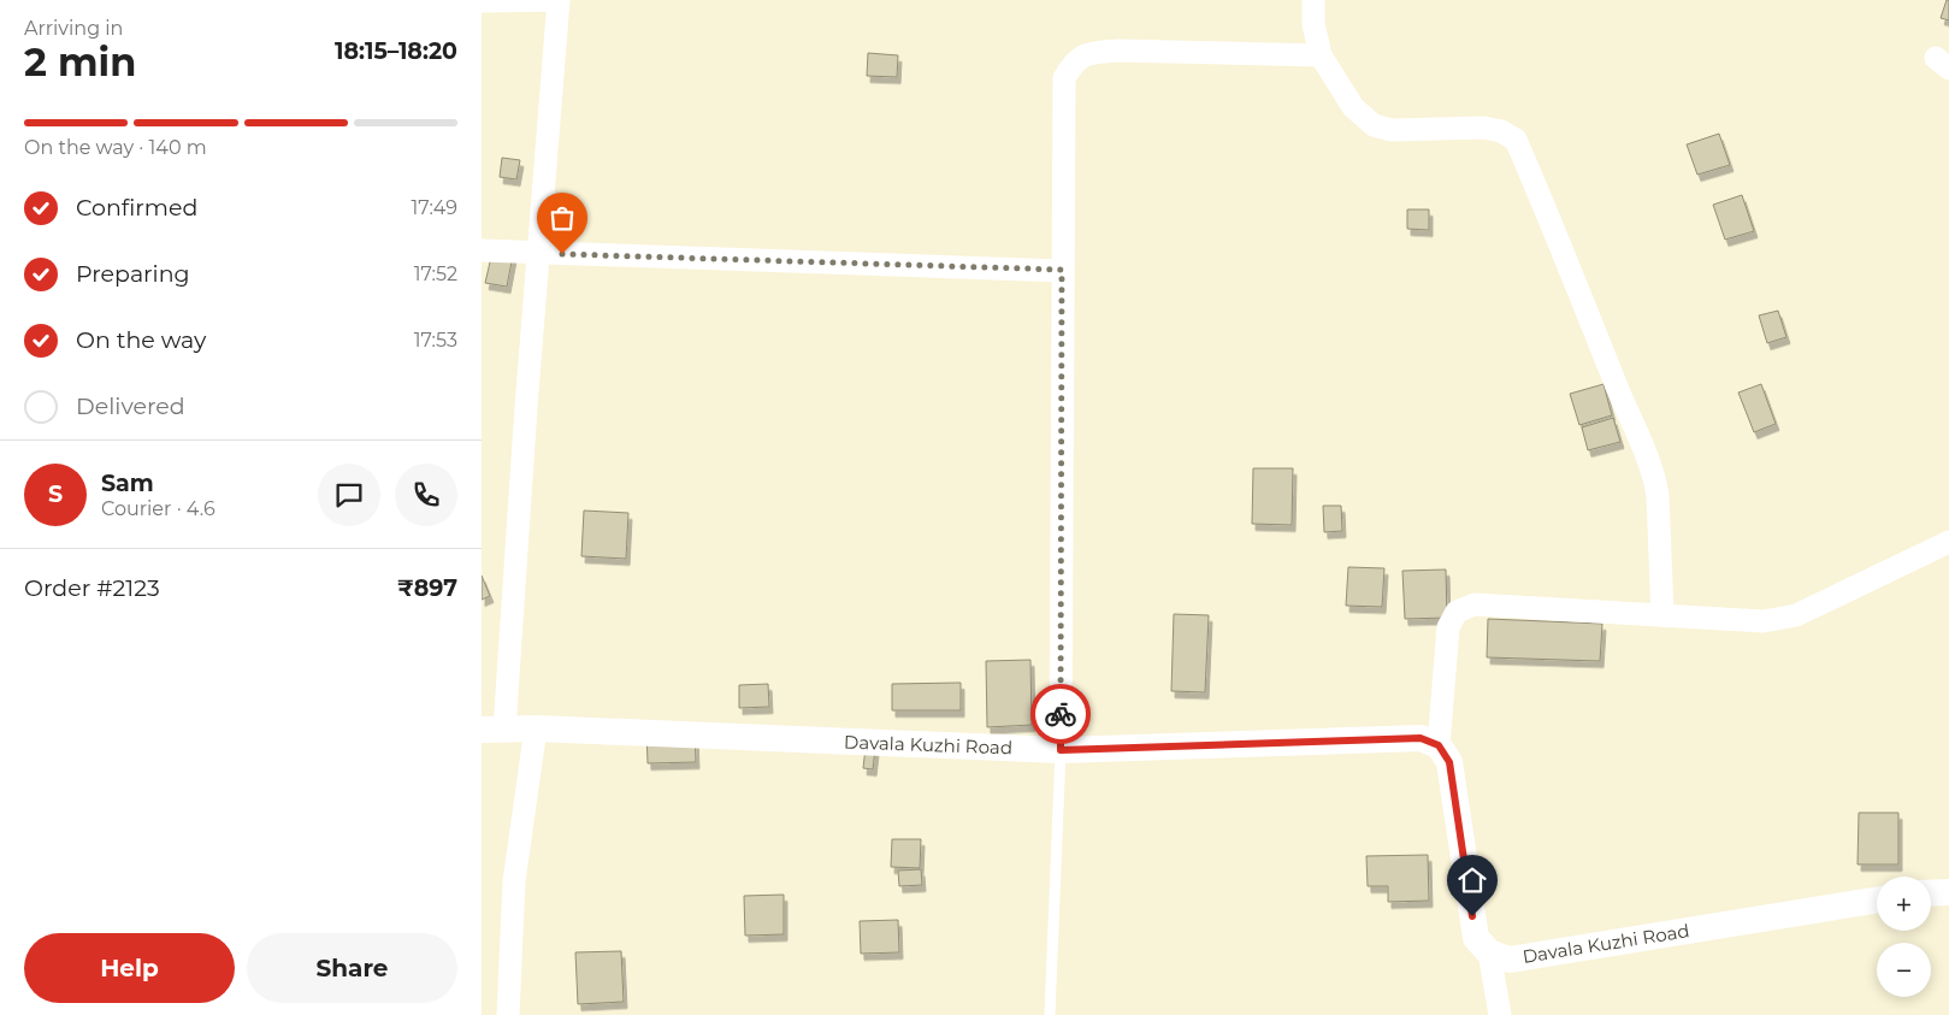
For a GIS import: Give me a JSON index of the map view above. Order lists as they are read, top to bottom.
{
  "streets": {
    "street": ["Davala Kuzhi Road"]
  },
  "page": {
    "heading": ["2 min", "Arriving in", "18:15–18:20"],
    "panel": [
      "Sam",
      "Courier · 4.6",
      "Order #2123",
      "₹897"
    ],
    "bar": "On the way · 140 m",
    "list": [
      ["Confirmed", "17:49"],
      ["Preparing", "17:52"],
      ["On the way", "17:53"],
      "Delivered"
    ],
    "round": "S",
    "map_buttons": ["+", "−"],
    "buttons": ["Help", "Share"]
  }
}
